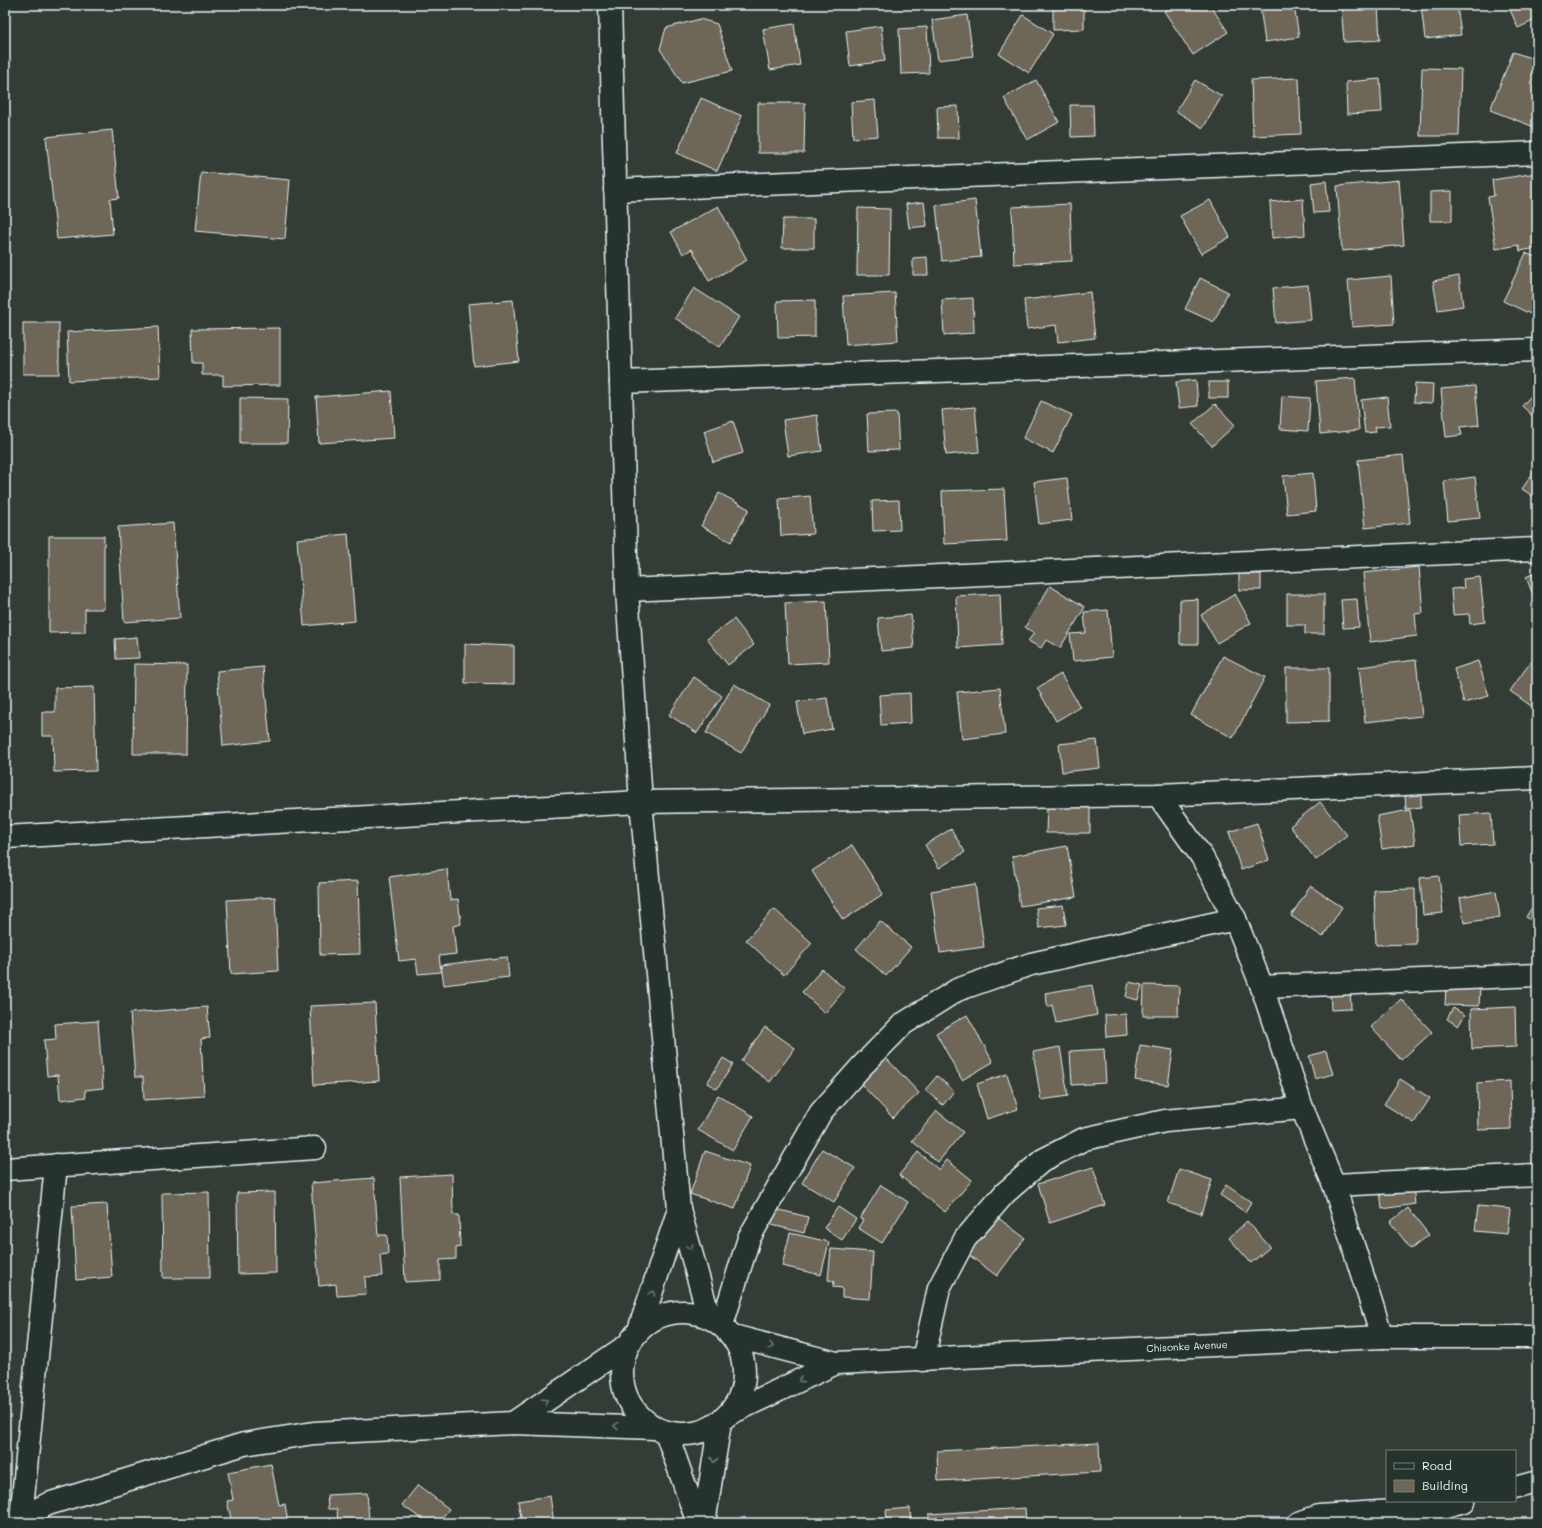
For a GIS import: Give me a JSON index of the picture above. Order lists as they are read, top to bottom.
{
  "streets": {
    "street": ["Chisonke Avenue"]
  },
  "legend": ["Road", "Building"]
}
